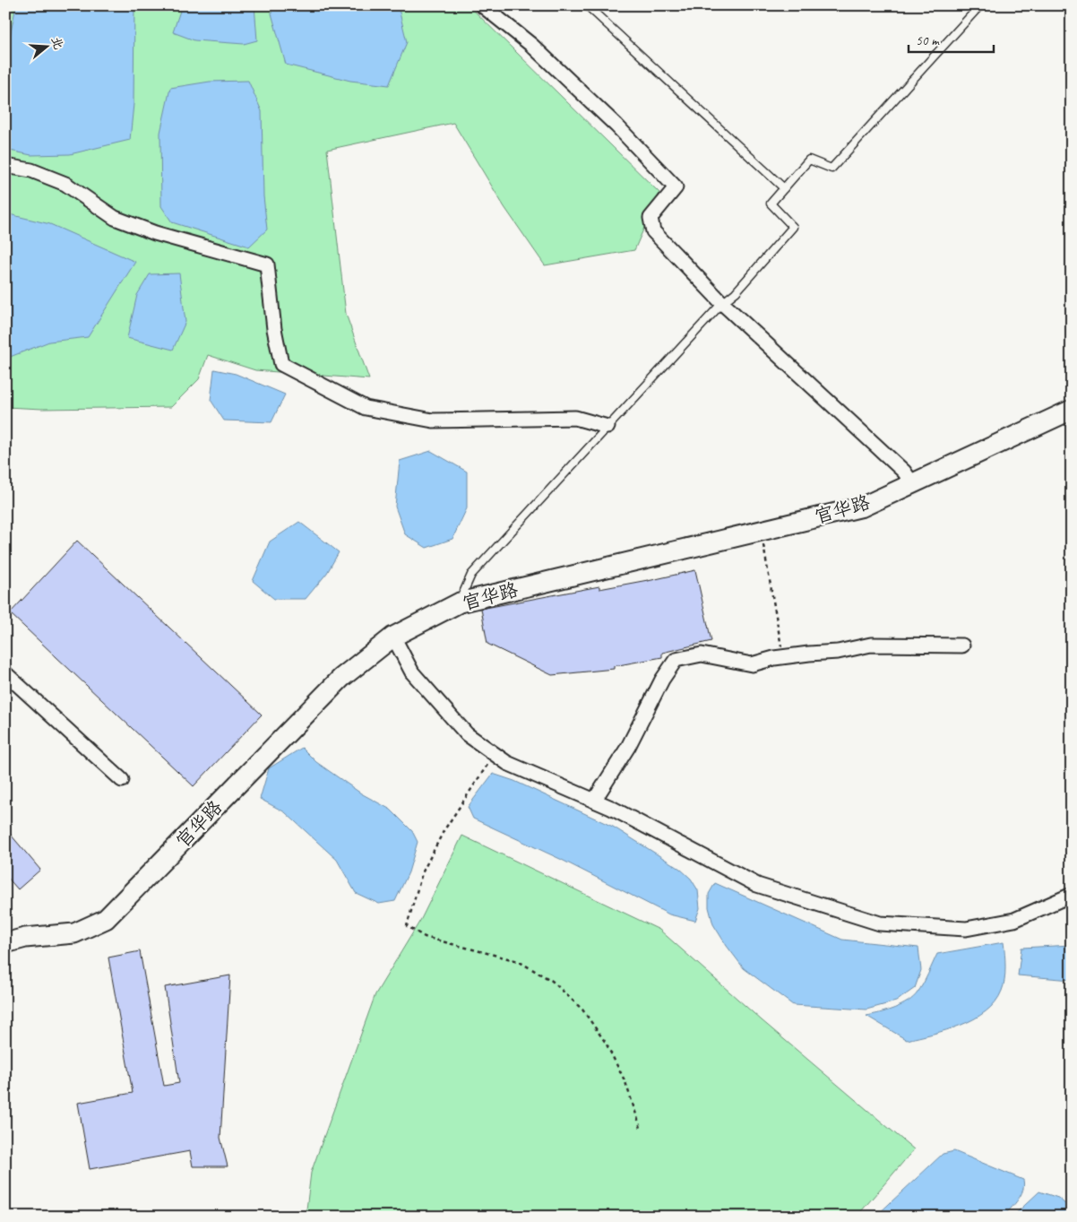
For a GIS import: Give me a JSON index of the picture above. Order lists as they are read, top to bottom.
{
  "streets": {
    "main road": ["官华路"]
  },
  "scale_bar": "50 m",
  "north": "right"
}
